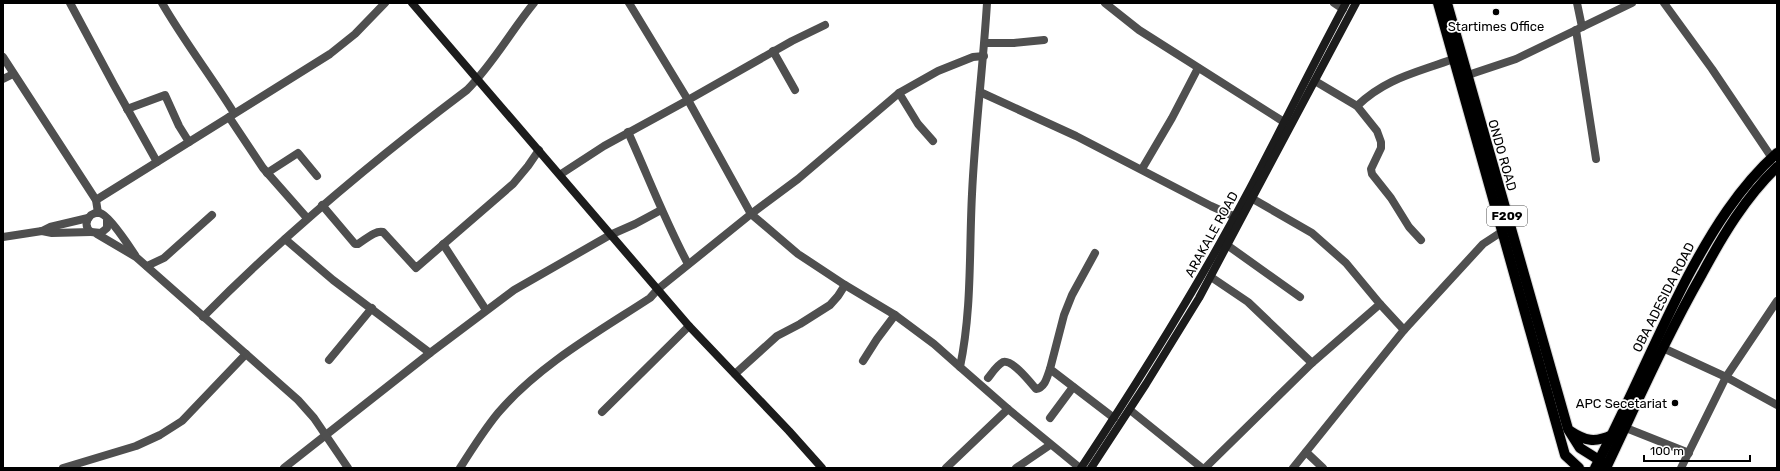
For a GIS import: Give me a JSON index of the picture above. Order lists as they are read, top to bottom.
{
  "streets": {
    "main road": [
      "ONDO ROAD",
      "F209",
      "ARAKALE ROAD",
      "OBA ADESIDA ROAD"
    ]
  },
  "crossings": [
    ["ONDO ROAD", "F209"],
    ["F209", "OBA ADESIDA ROAD"]
  ],
  "places": ["Startimes Office", "APC Secetariat"],
  "scale_bar": "100 m"
}
